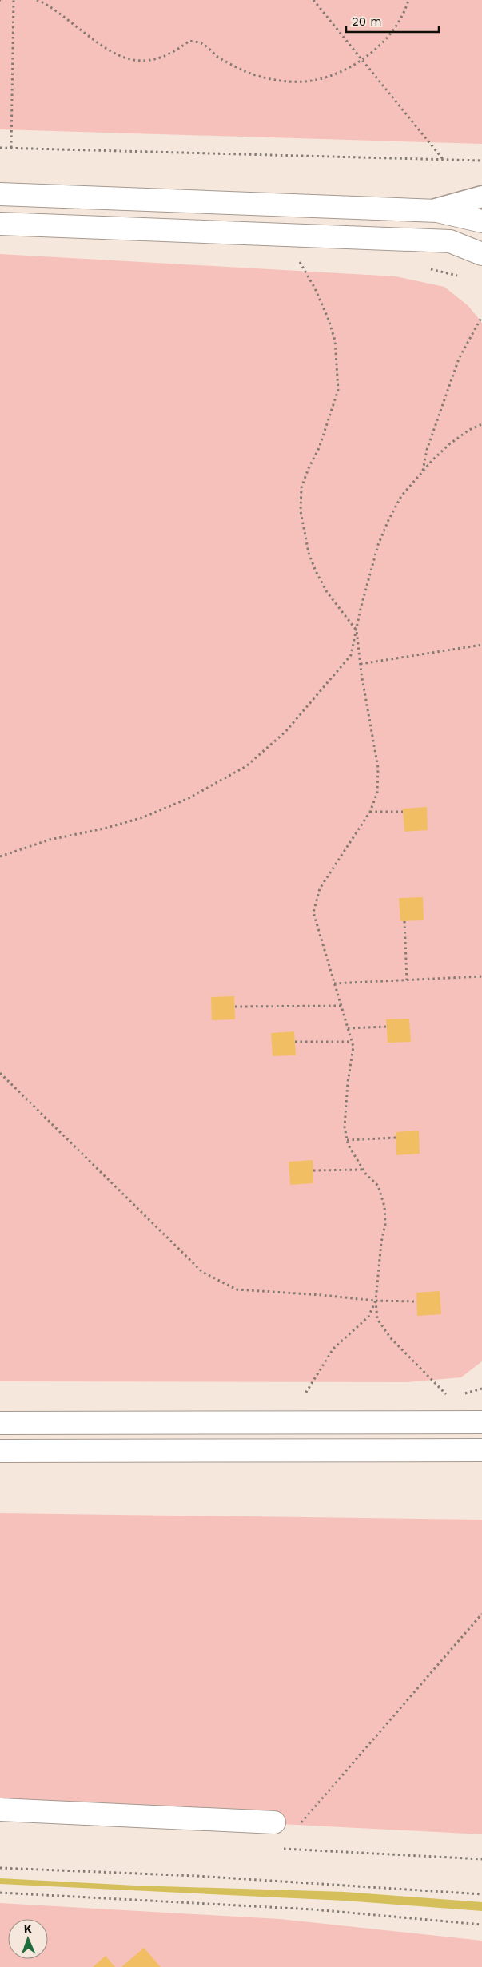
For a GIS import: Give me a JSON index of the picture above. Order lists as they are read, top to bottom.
{
  "scale_bar": "20 m",
  "north": "top"
}
